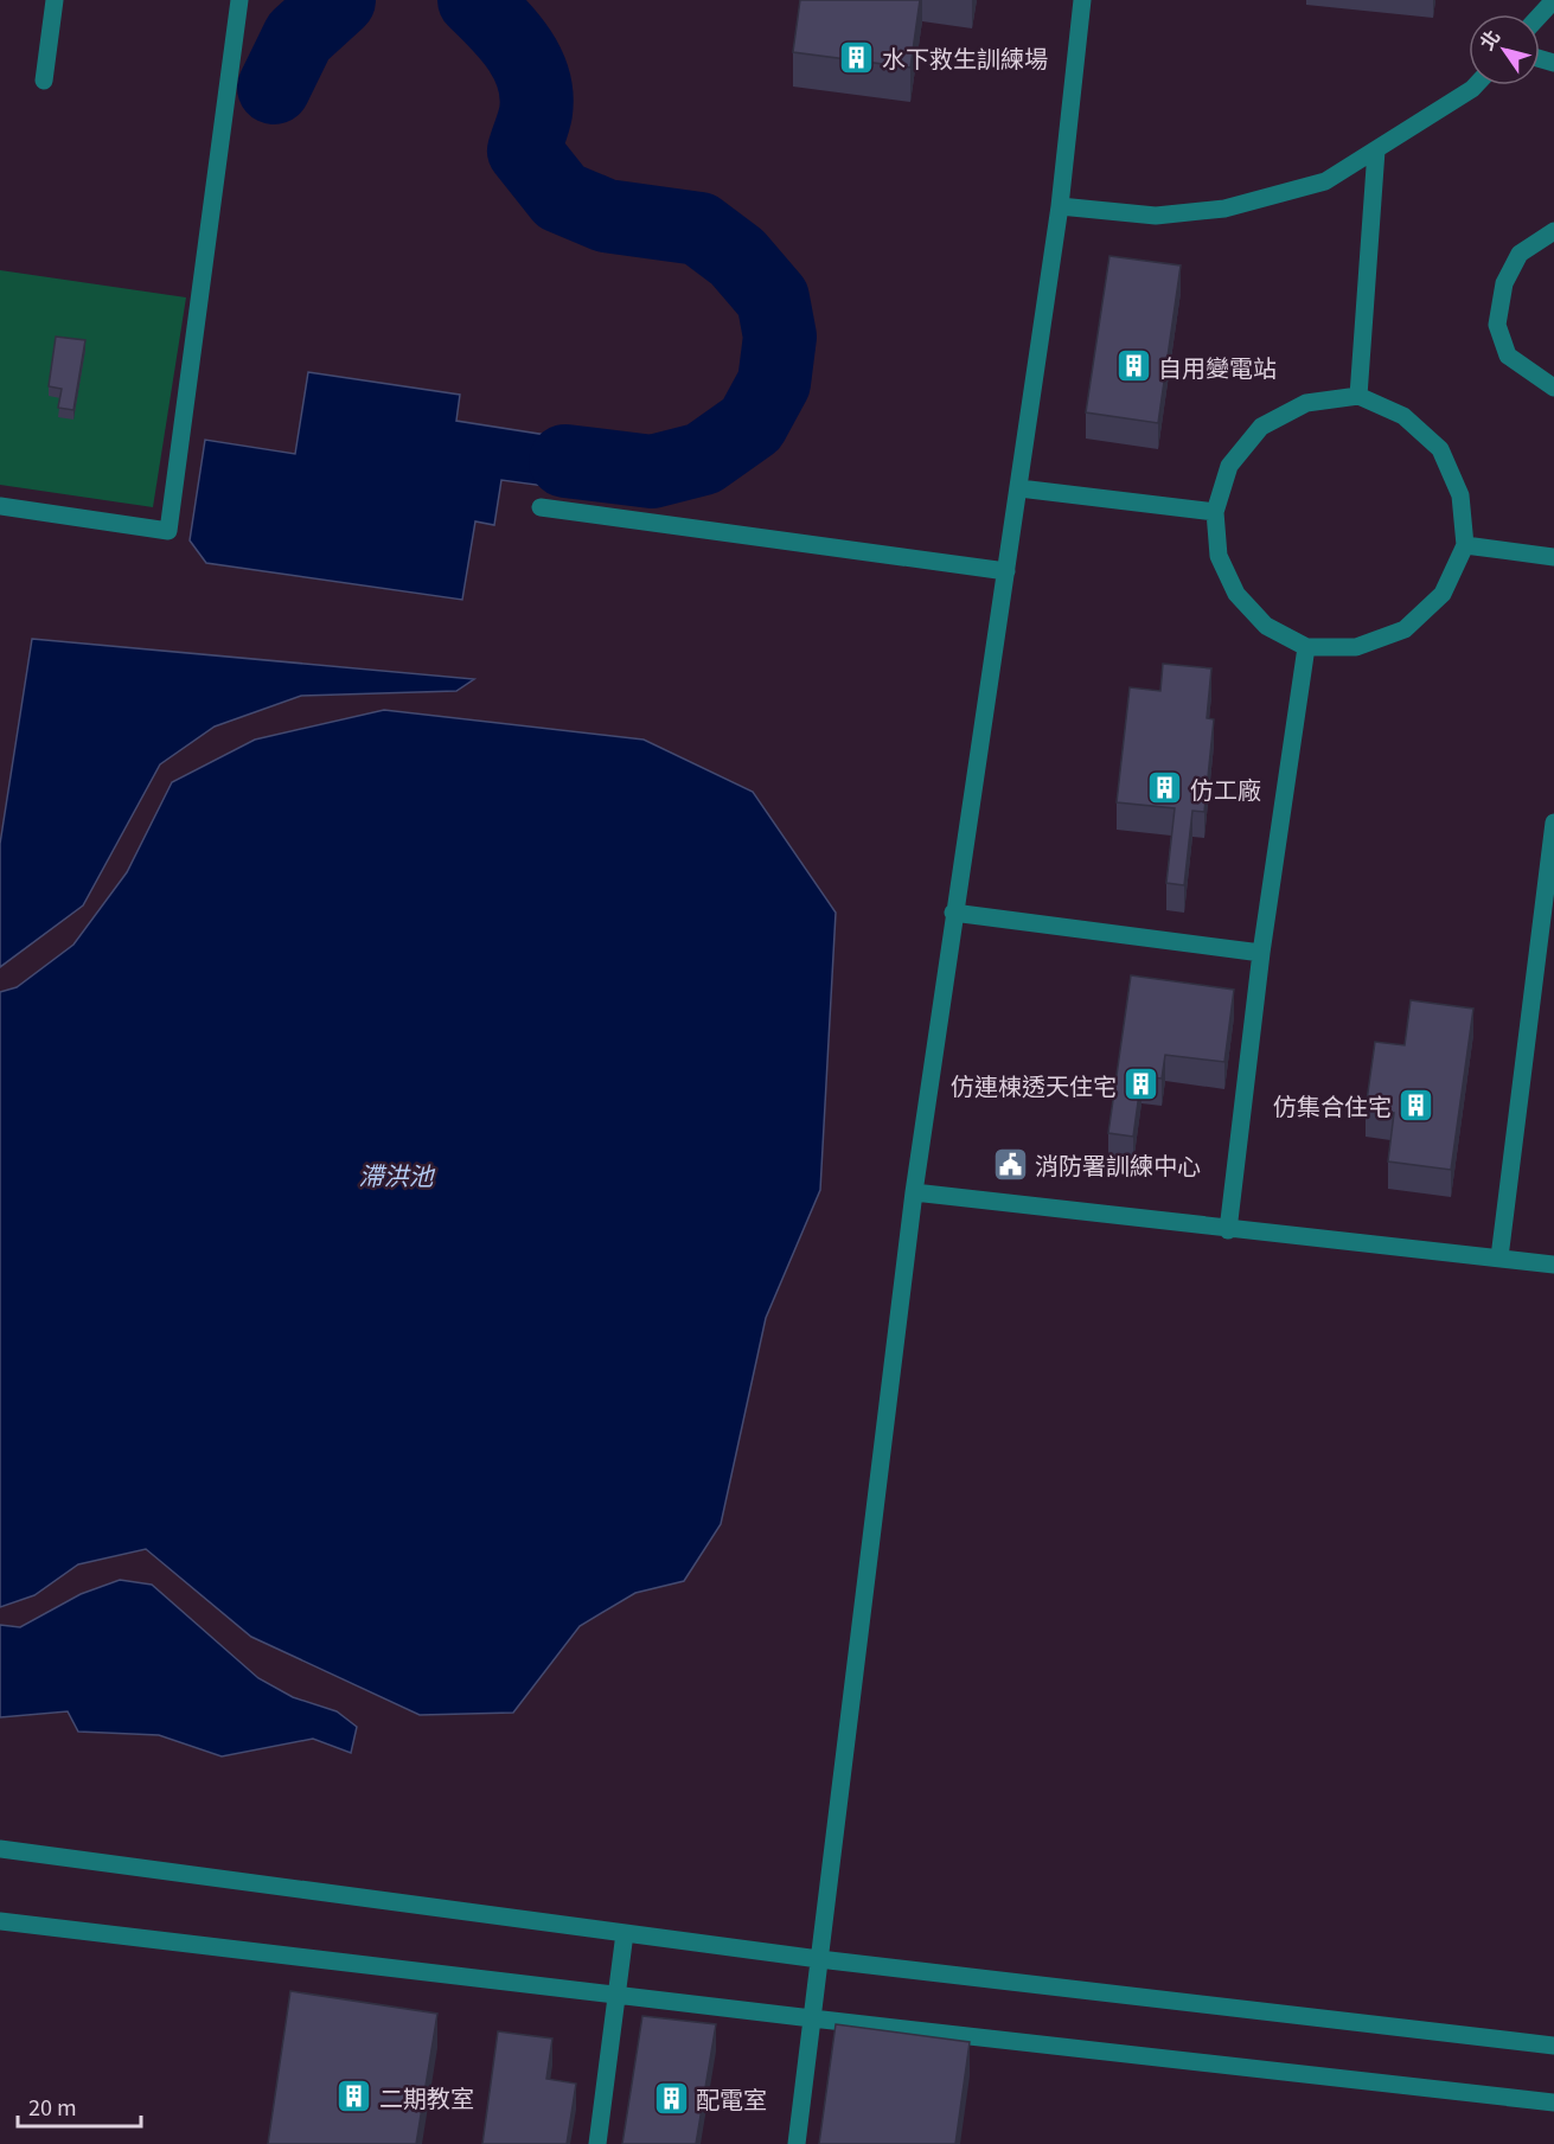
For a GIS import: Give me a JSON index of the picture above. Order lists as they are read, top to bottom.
{
  "water": ["滯洪池"],
  "places": {
    "building": [
      "水下救生訓練場",
      "自用變電站",
      "仿工廠",
      "仿連棟透天住宅",
      "仿集合住宅",
      "二期教室",
      "配電室"
    ],
    "public building": ["消防署訓練中心"]
  },
  "scale_bar": "20 m",
  "north": "top left"
}
